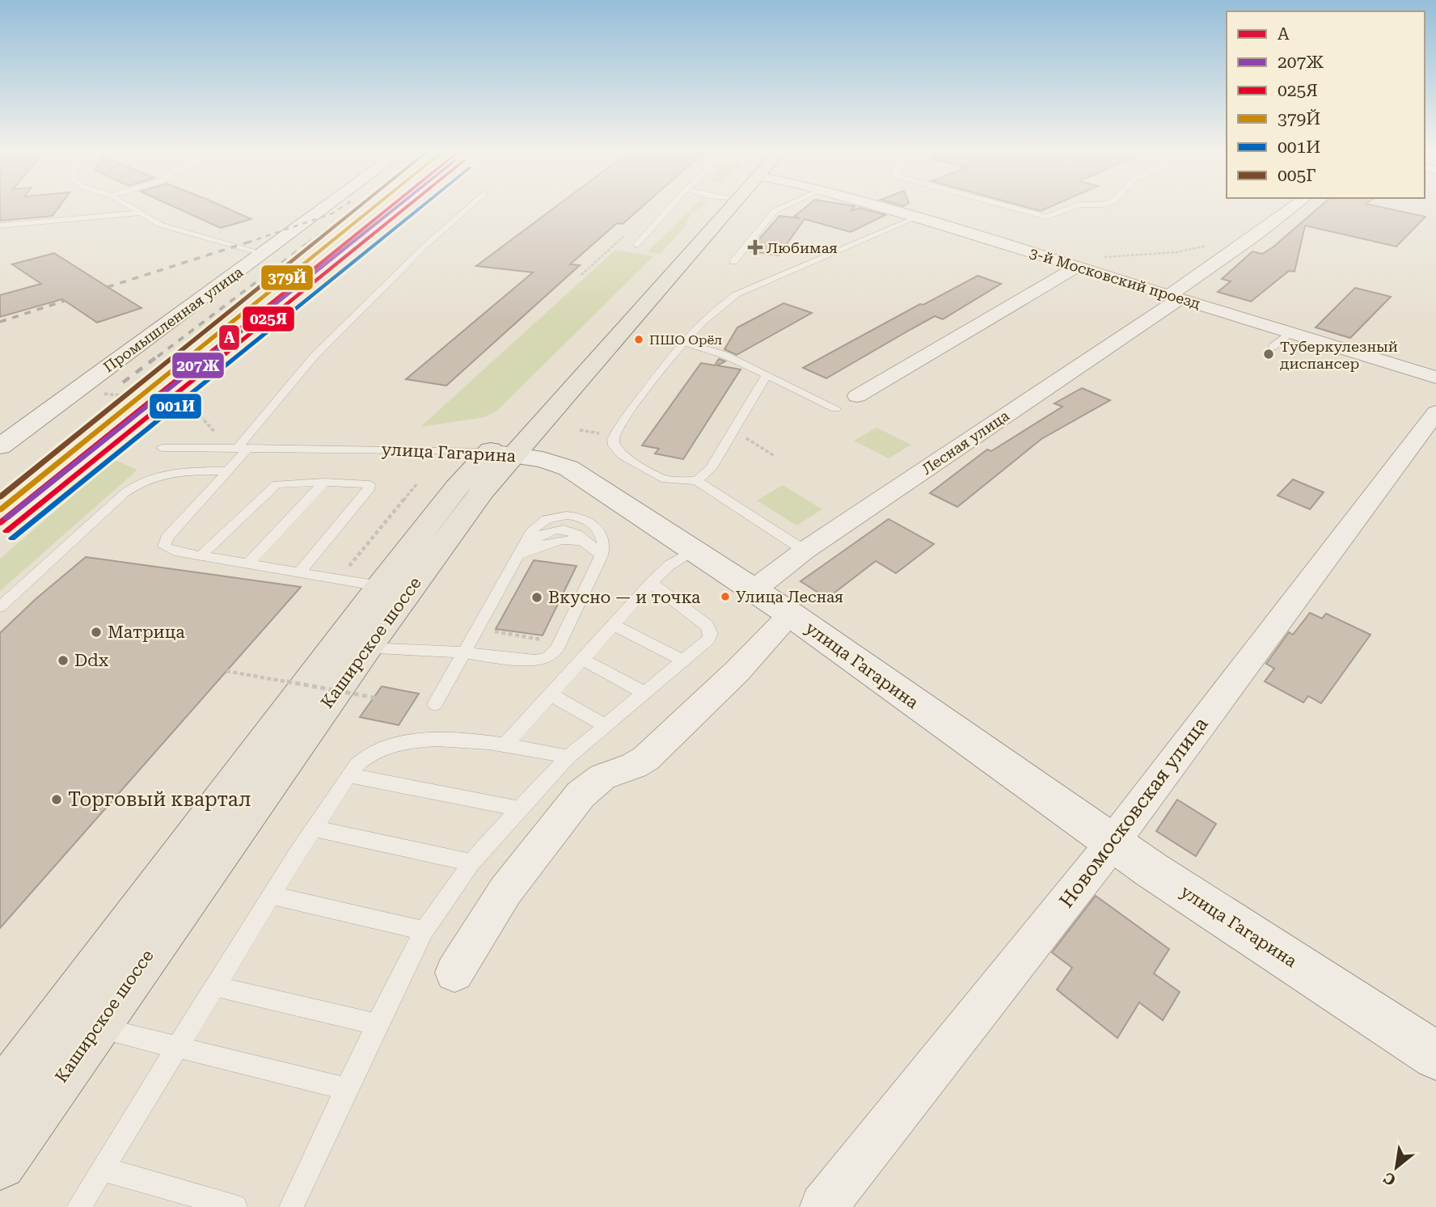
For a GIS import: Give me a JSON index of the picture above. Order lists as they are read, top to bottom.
{
  "streets": {
    "main road": ["Каширское шоссе"],
    "street": [
      "3-й Московский проезд",
      "Промышленная улица",
      "Лесная улица",
      "улица Гагарина",
      "Новомосковская улица"
    ]
  },
  "crossings": [
    ["3-й Московский проезд", "Лесная улица"],
    ["Лесная улица", "улица Гагарина"],
    ["улица Гагарина", "Каширское шоссе"],
    ["улица Гагарина", "Новомосковская улица"]
  ],
  "places": {
    "health": ["Любимая"],
    "other": [
      "ПШО Орёл",
      "Туберкулезный диспансер",
      "Улица Лесная",
      "Вкусно — и точка",
      "Матрица",
      "Ddx",
      "Торговый квартал"
    ]
  },
  "lines": [
    "transit line A",
    "transit line 207Ж",
    "transit line 025Я",
    "transit line 379Й",
    "transit line 001И",
    "transit line 005Г"
  ],
  "legend": [
    "A",
    "207Ж",
    "025Я",
    "379Й",
    "001И",
    "005Г"
  ],
  "north": "bottom left"
}
